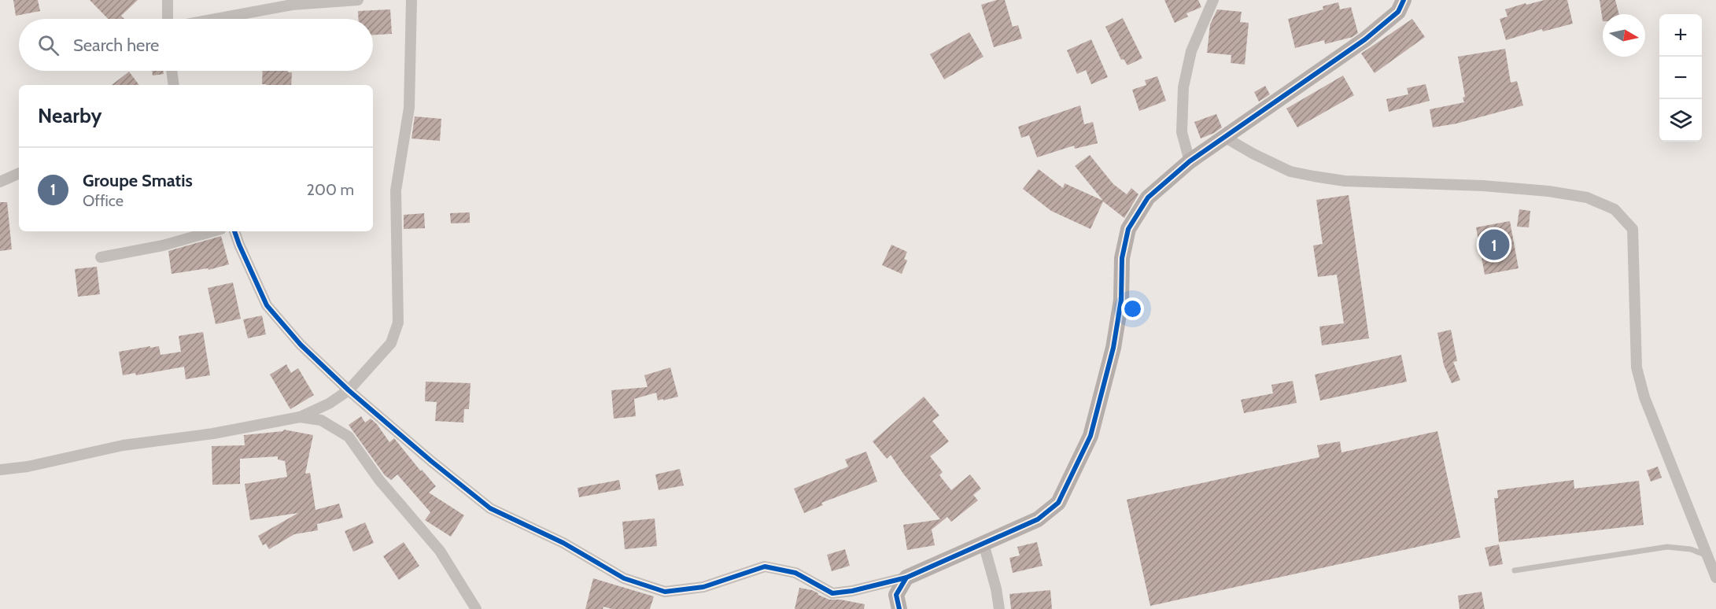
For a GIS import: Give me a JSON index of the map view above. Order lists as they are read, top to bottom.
{
  "north": "right",
  "page": {
    "map_buttons": ["+", "−"],
    "search": "Search here",
    "heading": "Nearby",
    "list": [
      {
        "mark": "1",
        "name": "Groupe Smatis",
        "note": "Office",
        "value": "200 m"
      }
    ],
    "pins": "1"
  }
}
